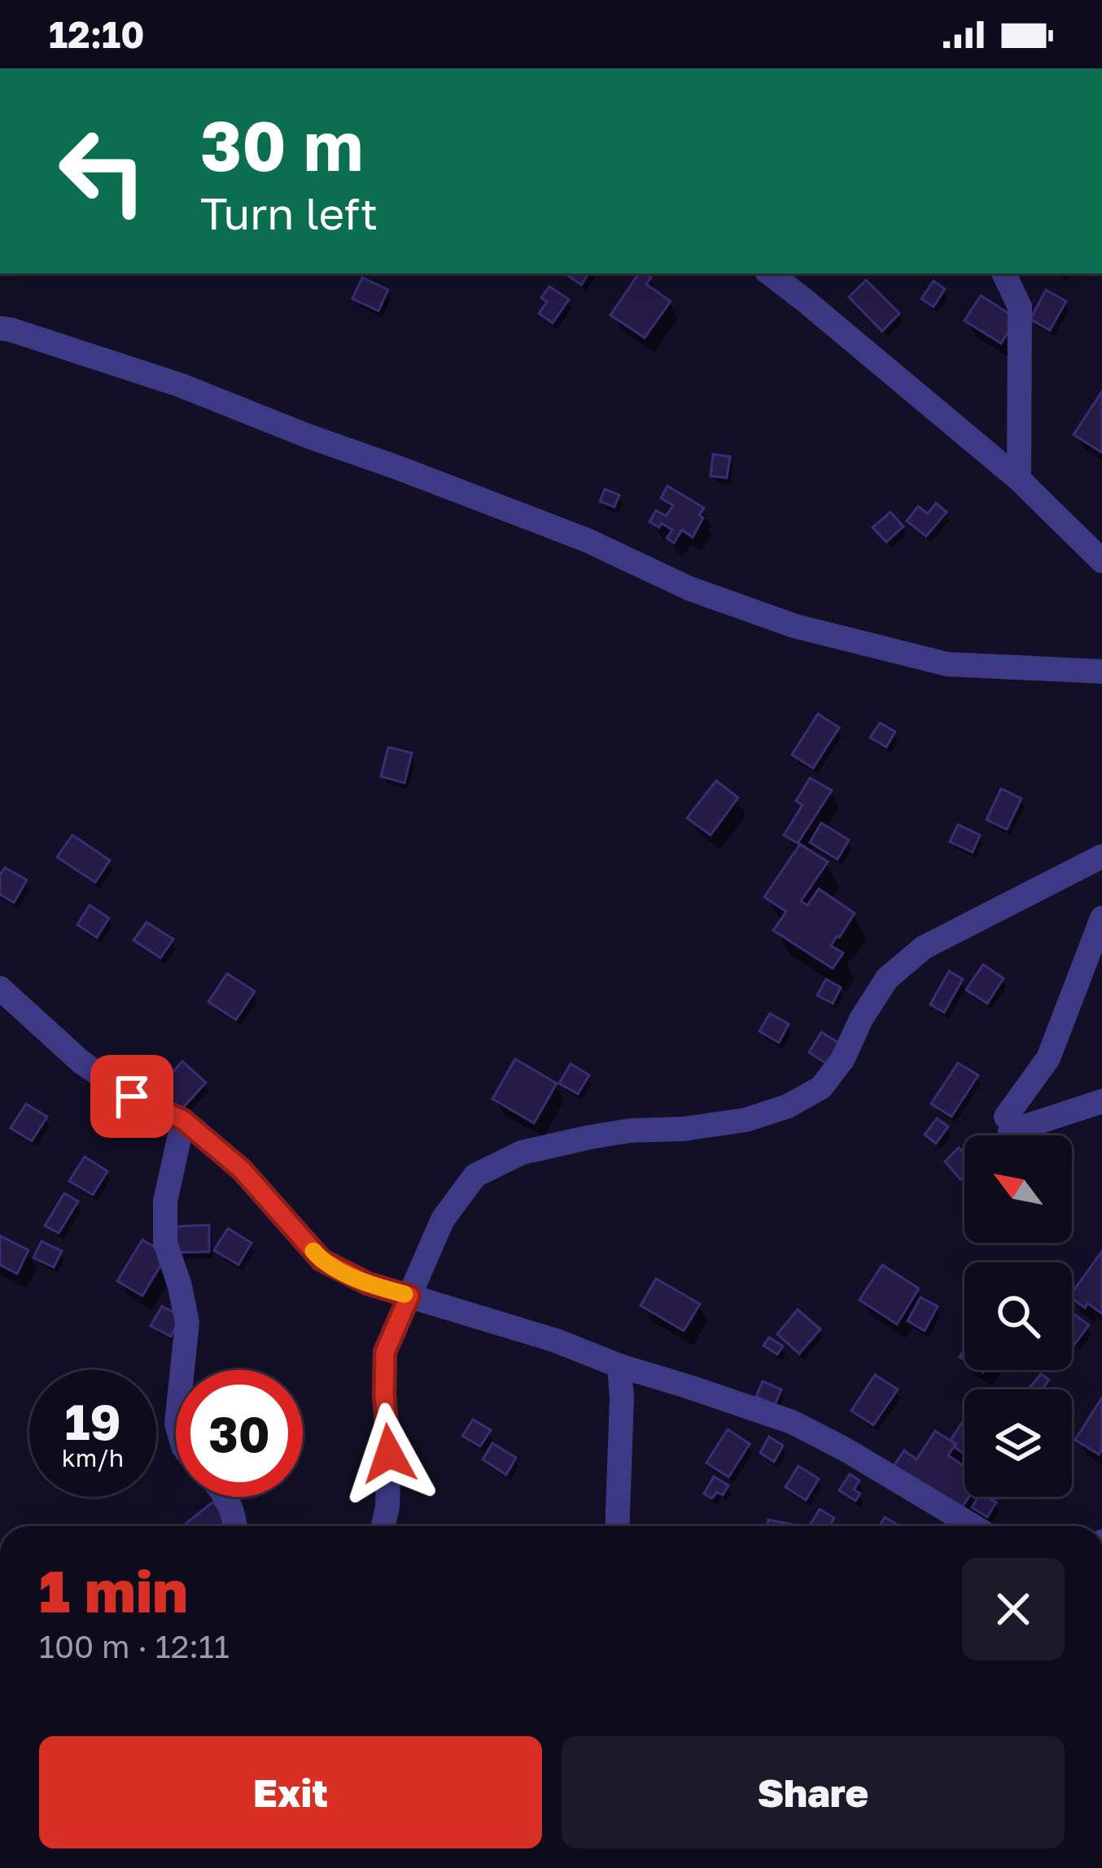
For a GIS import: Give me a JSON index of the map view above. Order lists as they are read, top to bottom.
{
  "north": "top left",
  "page": {
    "status": "12:10",
    "turn": ["30 m", "Turn left"],
    "speed": "19 km/h",
    "limit": "30",
    "heading": ["1 min", "100 m · 12:11"],
    "buttons": ["Exit", "Share"]
  }
}
